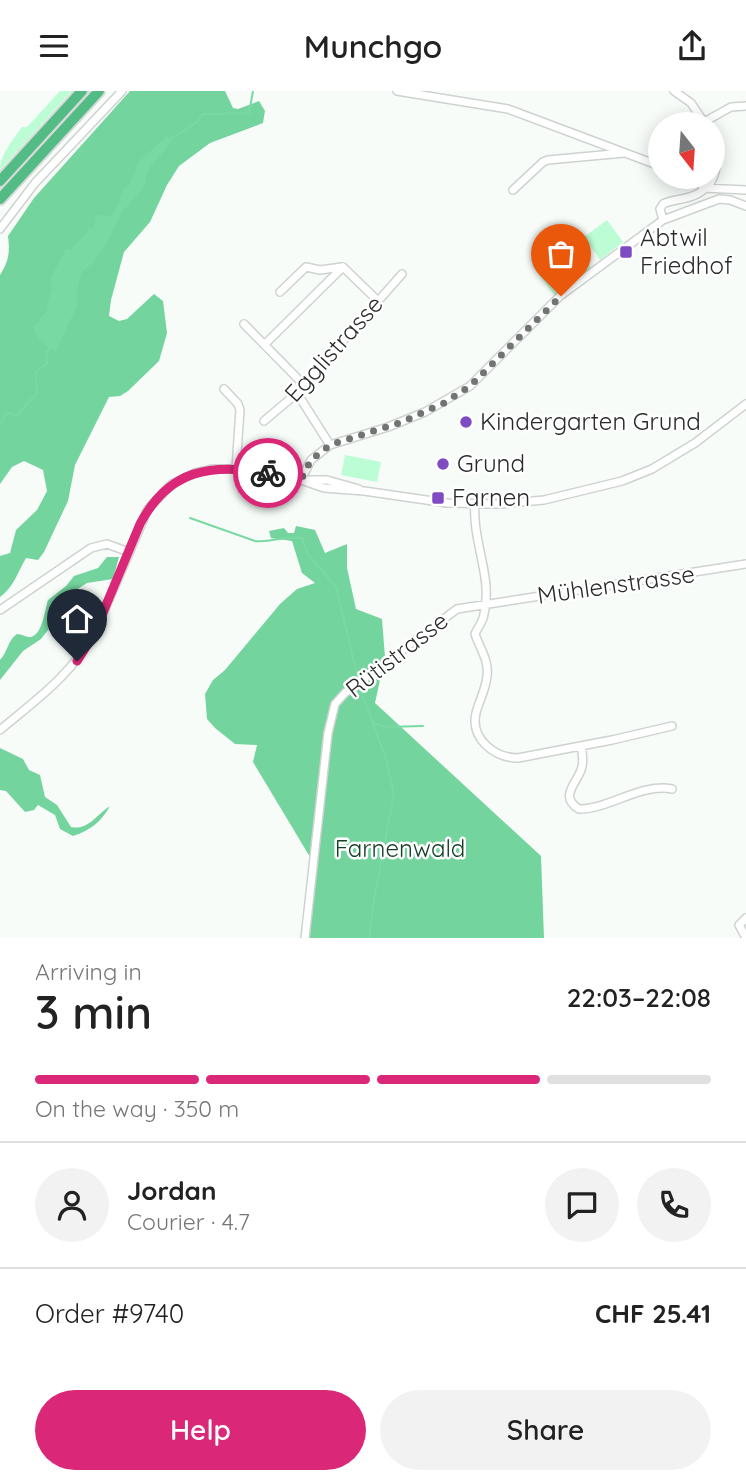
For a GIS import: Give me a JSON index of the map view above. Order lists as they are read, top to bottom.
{
  "streets": {
    "street": ["Egglistrasse", "Mühlenstrasse", "Rütistrasse"]
  },
  "crossings": [
    ["Mühlenstrasse", "Rütistrasse"]
  ],
  "parks": ["Farnenwald"],
  "places": {
    "transit": ["Abtwil Friedhof", "Farnen"],
    "other": ["Kindergarten Grund", "Grund"]
  },
  "north": "bottom",
  "page": {
    "header": "Munchgo",
    "heading": ["3 min", "Arriving in", "22:03–22:08"],
    "panel": [
      "Jordan",
      "Courier · 4.7",
      "Order #9740",
      "CHF 25.41"
    ],
    "bar": "On the way · 350 m",
    "buttons": ["Help", "Share"]
  }
}
